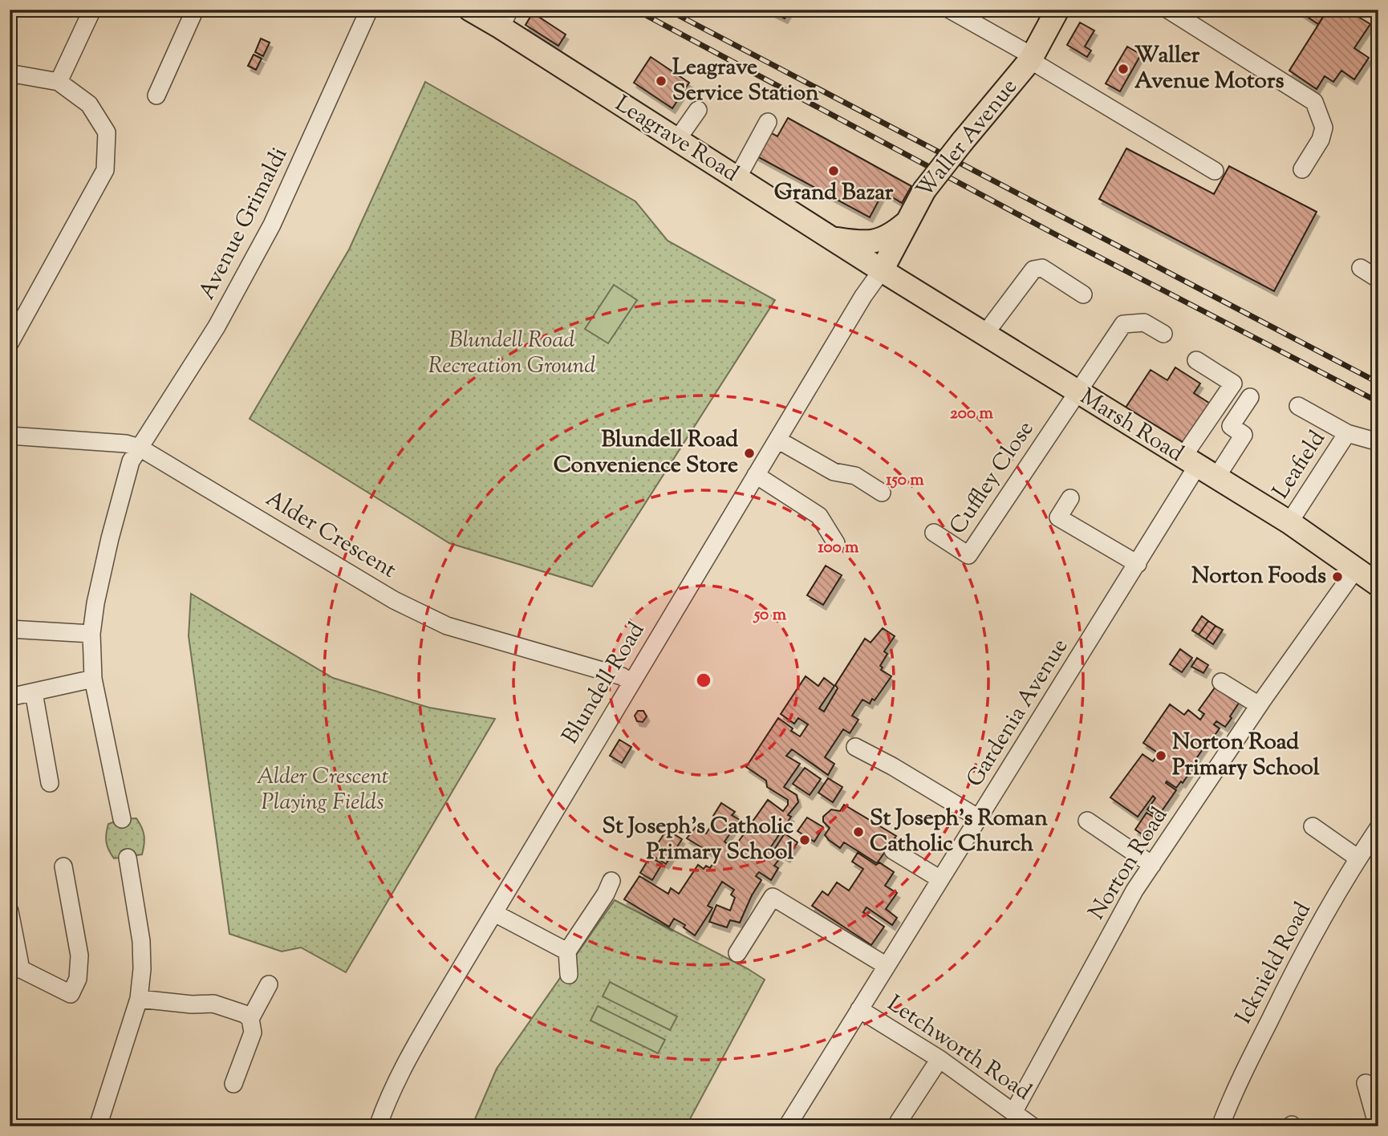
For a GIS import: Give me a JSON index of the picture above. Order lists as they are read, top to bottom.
{
  "streets": {
    "main road": ["Waller Avenue", "Leagrave Road", "Marsh Road"],
    "street": [
      "Avenue Grimaldi",
      "Leafield",
      "Cuffley Close",
      "Alder Crescent",
      "Blundell Road",
      "Gardenia Avenue",
      "Norton Road",
      "Icknield Road",
      "Letchworth Road"
    ]
  },
  "crossings": [
    ["Waller Avenue", "Leagrave Road"],
    ["Waller Avenue", "Marsh Road"],
    ["Waller Avenue", "Blundell Road"],
    ["Leagrave Road", "Marsh Road"],
    ["Leagrave Road", "Blundell Road"],
    ["Avenue Grimaldi", "Alder Crescent"],
    ["Marsh Road", "Leafield"],
    ["Marsh Road", "Cuffley Close"],
    ["Marsh Road", "Blundell Road"],
    ["Marsh Road", "Gardenia Avenue"],
    ["Marsh Road", "Norton Road"],
    ["Alder Crescent", "Blundell Road"],
    ["Gardenia Avenue", "Letchworth Road"],
    ["Norton Road", "Letchworth Road"]
  ],
  "parks": ["Blundell Road Recreation Ground", "Alder Crescent Playing Fields"],
  "places": [
    "Waller Avenue Motors",
    "Leagrave Service Station",
    "Grand Bazar",
    "Blundell Road Convenience Store",
    "Norton Foods",
    "Norton Road Primary School",
    "St Joseph's Roman Catholic Church",
    "St Joseph's Catholic Primary School"
  ],
  "rings": [
    "200 m",
    "150 m",
    "100 m",
    "50 m"
  ]
}
